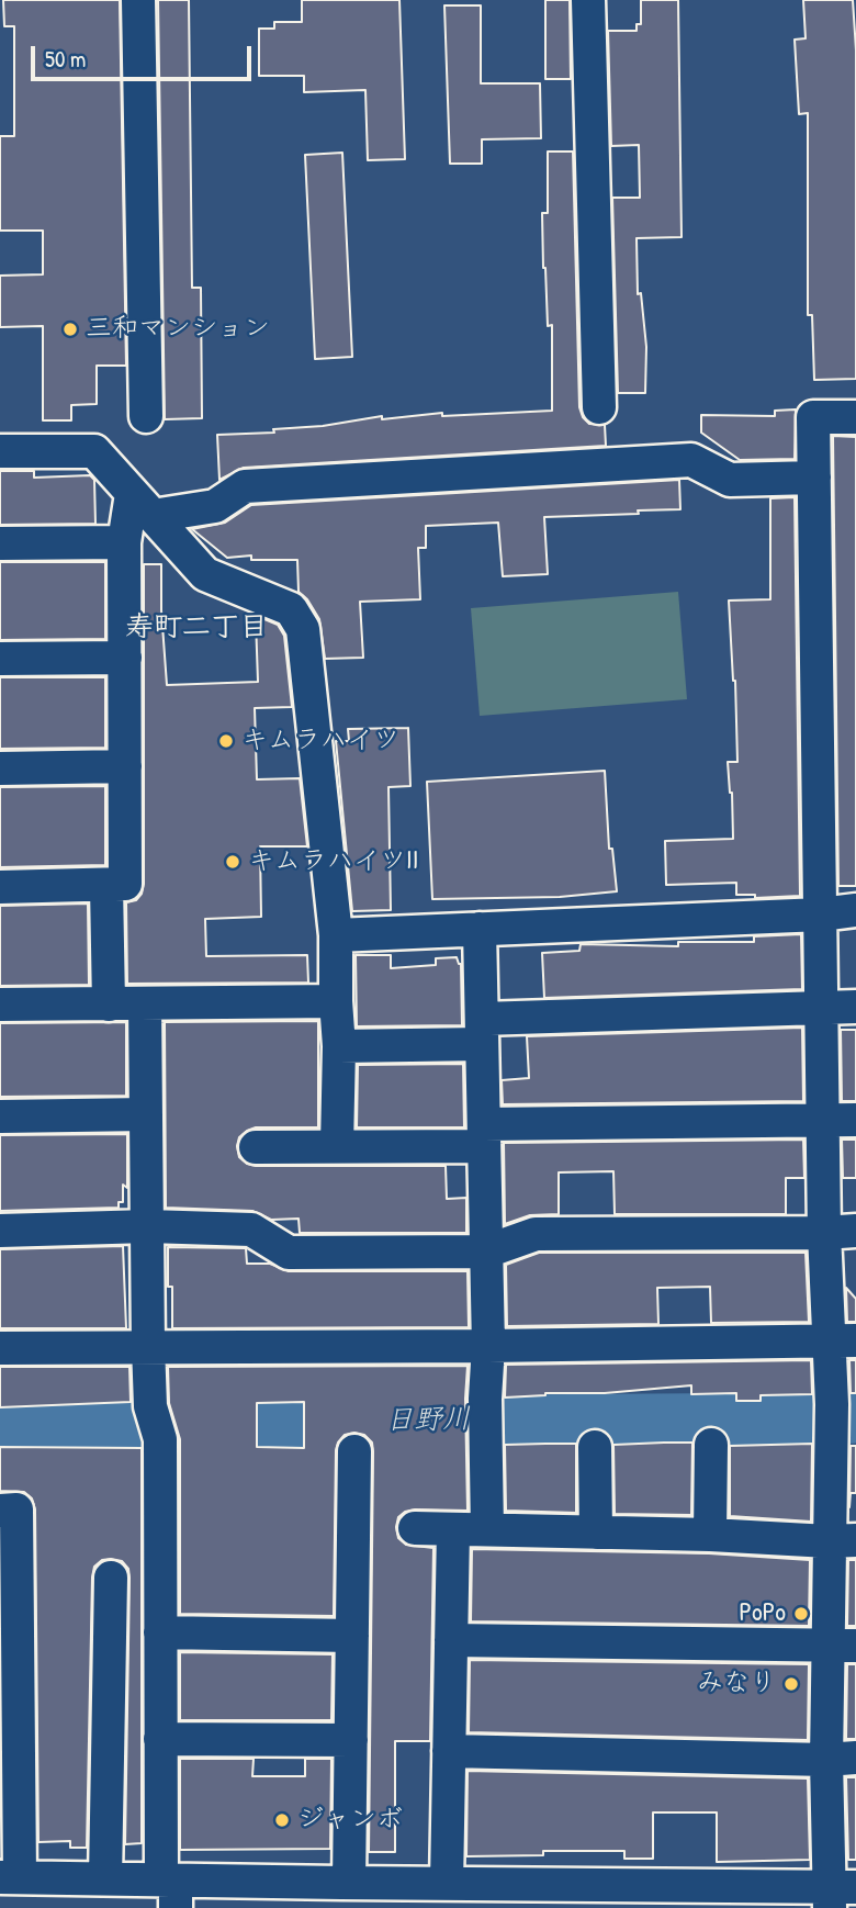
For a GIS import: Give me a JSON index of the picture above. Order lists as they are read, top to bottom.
{
  "districts": ["寿町二丁目"],
  "water": ["日野川"],
  "places": [
    "三和マンション",
    "キムラハイツ",
    "キムラハイツII",
    "PoPo",
    "みなり",
    "ジャンボ"
  ],
  "scale_bar": "50 m"
}
